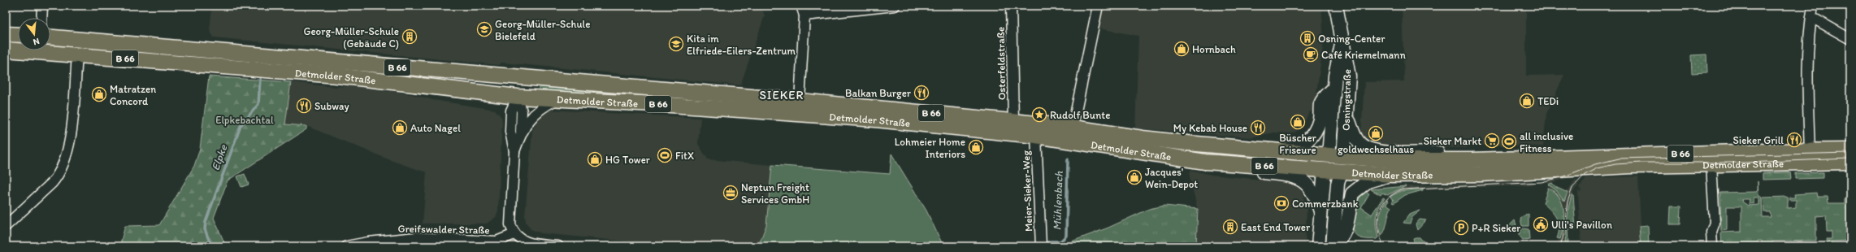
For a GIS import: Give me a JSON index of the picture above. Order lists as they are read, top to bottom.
{
  "streets": {
    "main road": ["B 66", "Detmolder Straße", "Osningstraße"],
    "street": ["Osterfeldstraße", "Meier-Sieker-Weg", "Greifswalder Straße"]
  },
  "crossings": [
    ["B 66", "Detmolder Straße"],
    ["Osterfeldstraße", "Detmolder Straße"],
    ["Detmolder Straße", "Osningstraße"],
    ["Detmolder Straße", "Meier-Sieker-Weg"]
  ],
  "districts": ["SIEKER"],
  "water": ["Elpke", "Mühlenbach"],
  "parks": ["Elpkebachtal"],
  "places": {
    "school or university": ["Georg-Müller-Schule Bielefeld", "Kita im Elfriede-Eilers-Zentrum"],
    "building": ["Georg-Müller-Schule (Gebäude C)", "Osning-Center", "East End Tower"],
    "shop": [
      "Hornbach",
      "Matratzen Concord",
      "TEDi",
      "Büscher Friseure",
      "Auto Nagel",
      "goldwechselhaus",
      "Lohmeier Home Interiors",
      "HG Tower",
      "Jacques' Wein-Depot"
    ],
    "cafe": ["Café Kriemelmann"],
    "restaurant": [
      "Balkan Burger",
      "Subway",
      "My Kebab House",
      "Sieker Grill"
    ],
    "place": ["Rudolf Bunte"],
    "supermarket": ["Sieker Markt"],
    "sports": ["all inclusive Fitness", "FitX"],
    "office": ["Neptun Freight Services GmbH"],
    "bank": ["Commerzbank"],
    "public building": ["Ulli's Pavillon"],
    "parking": ["P+R Sieker"]
  },
  "north": "bottom"
}
